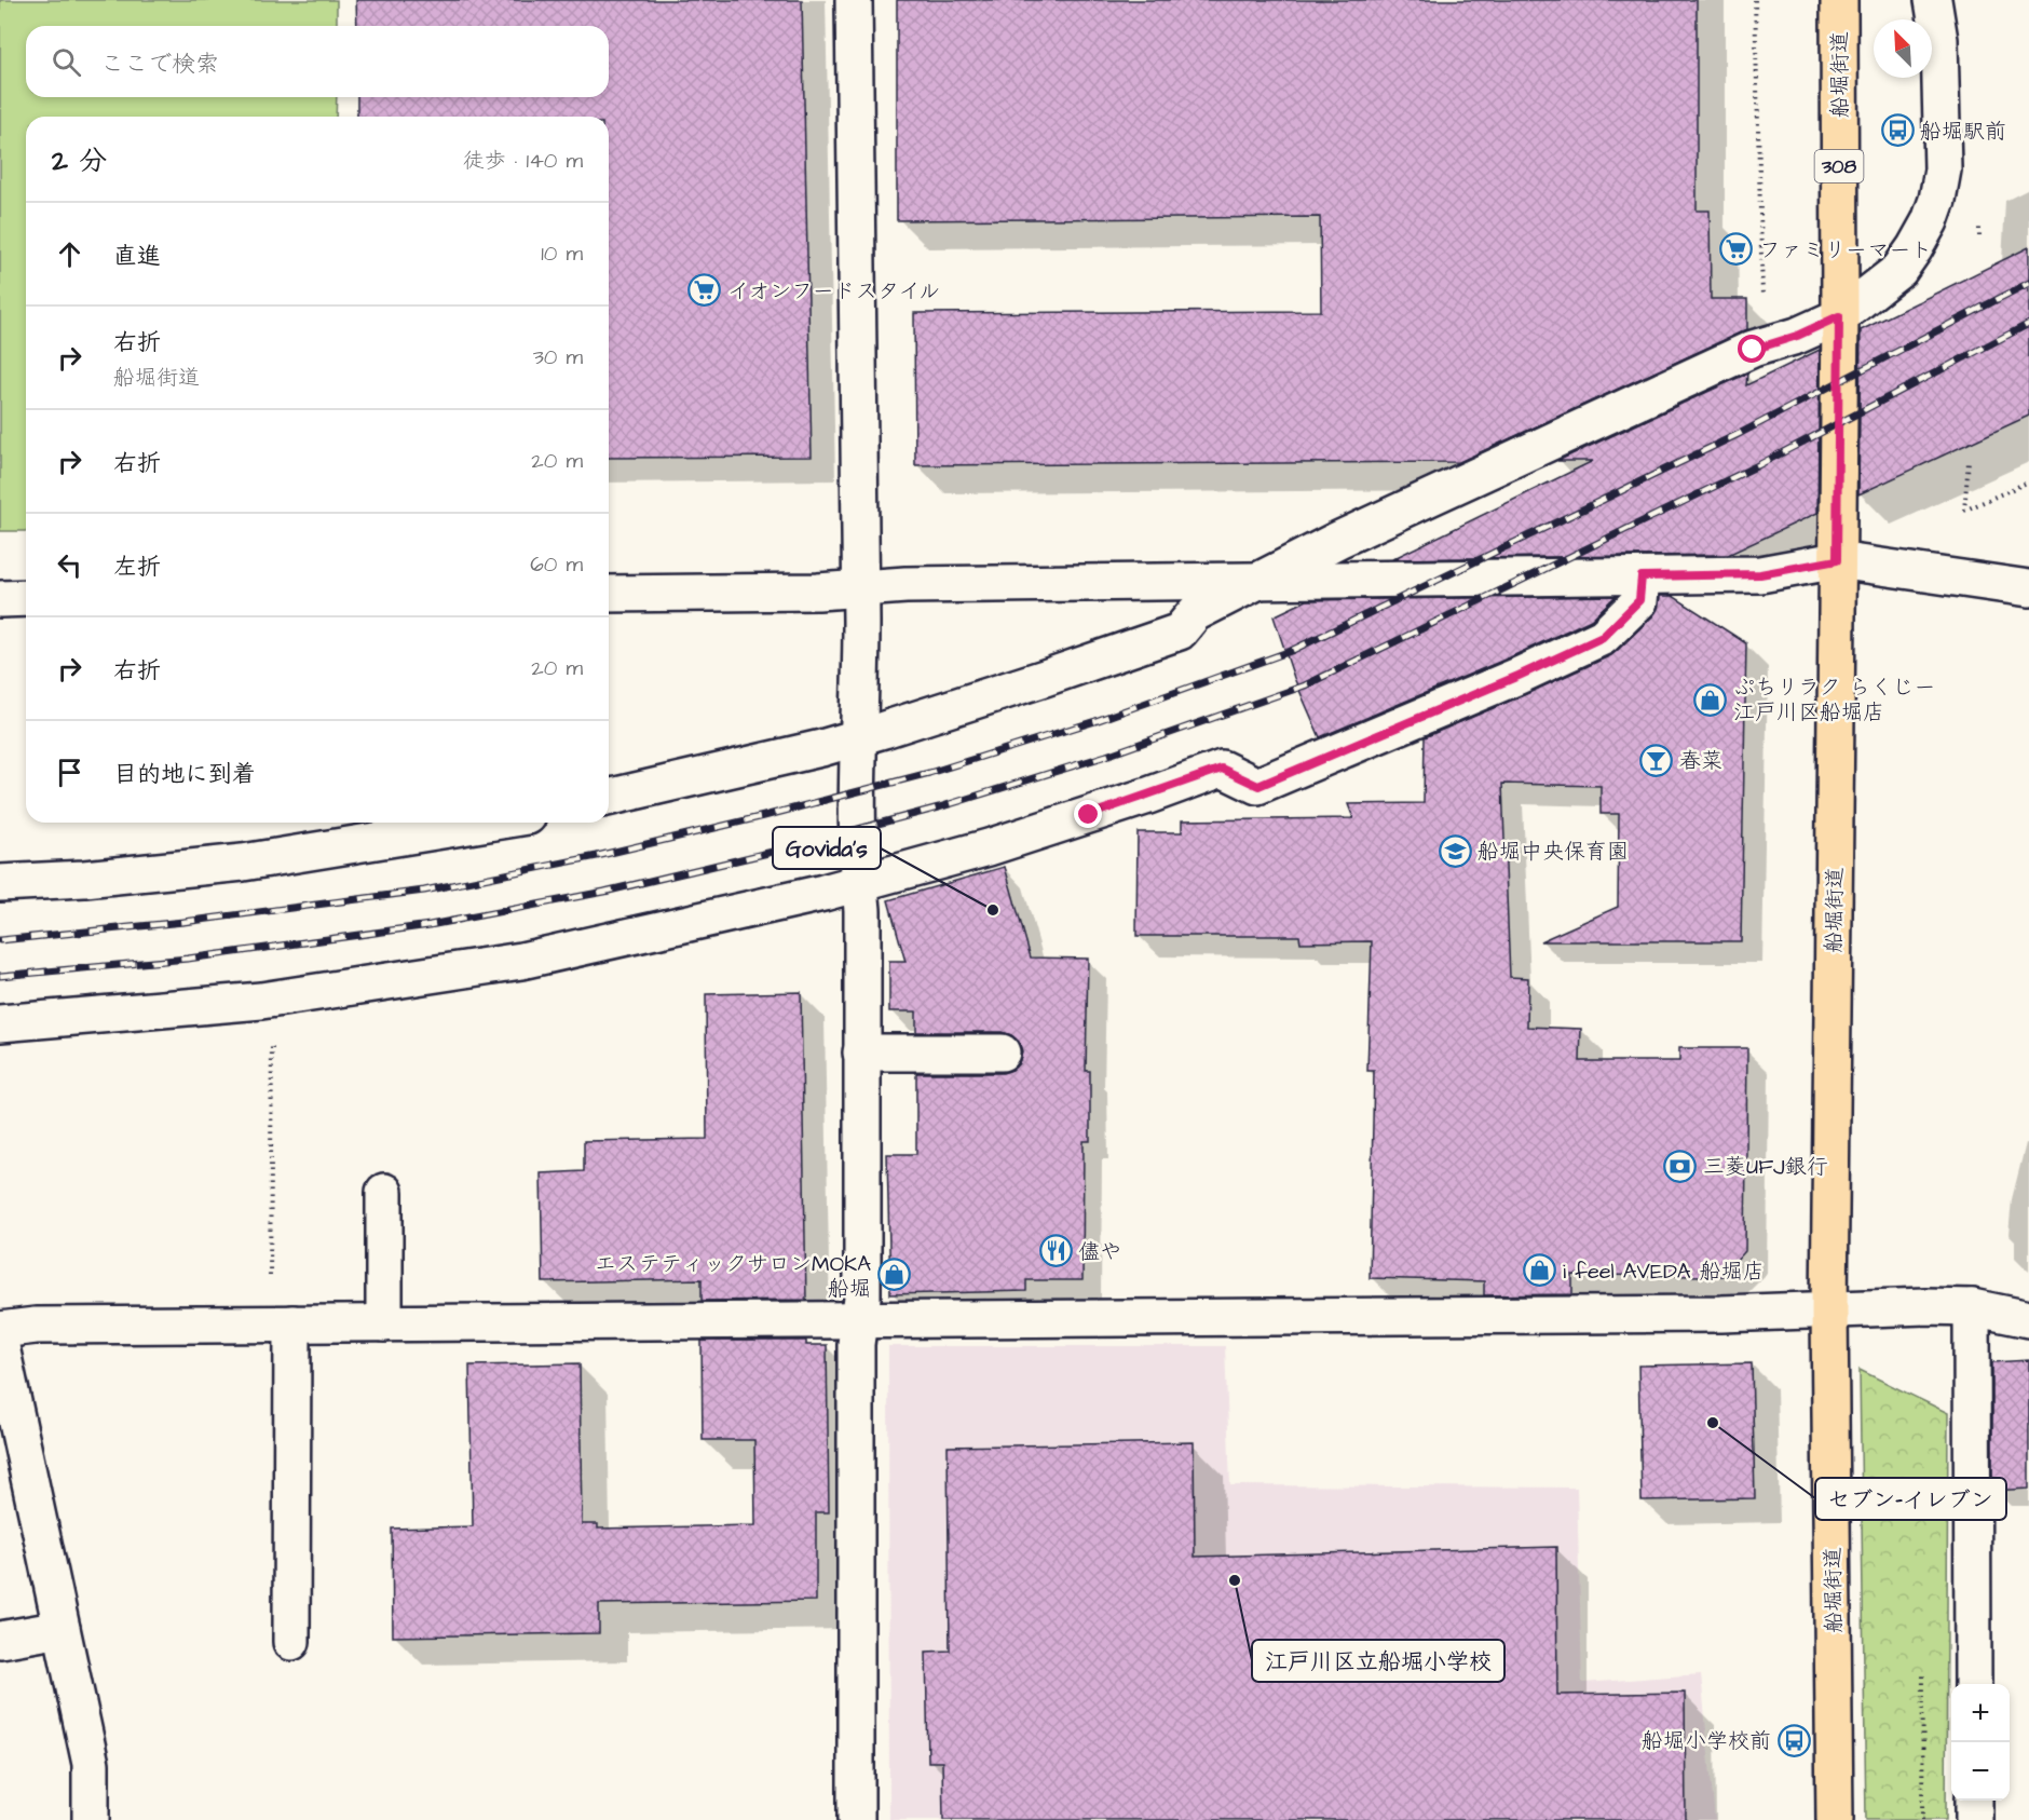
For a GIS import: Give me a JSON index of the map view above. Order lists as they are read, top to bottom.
{
  "streets": {
    "main road": ["船堀街道", "308"]
  },
  "places": {
    "bus stop": ["船堀駅前", "船堀小学校前"],
    "supermarket": ["ファミリーマート", "イオンフードスタイル"],
    "shop": ["ぷちリラク らくじー 江戸川区船堀店", "i feel AVEDA 船堀店", "エステティックサロンMOKA 船堀"],
    "bar": ["春菜"],
    "school or university": ["船堀中央保育園"],
    "other": ["Govida's", "セブン-イレブン", "江戸川区立船堀小学校"],
    "bank": ["三菱UFJ銀行"],
    "restaurant": ["儘や"]
  },
  "north": "top left",
  "page": {
    "search": "ここで検索",
    "heading": ["2 分", "徒歩 · 140 m"],
    "list": [
      ["直進", "10 m"],
      ["右折", "船堀街道", "30 m"],
      ["右折", "20 m"],
      ["左折", "60 m"],
      ["右折", "20 m"],
      "目的地に到着"
    ],
    "map_buttons": ["+", "−"]
  }
}
